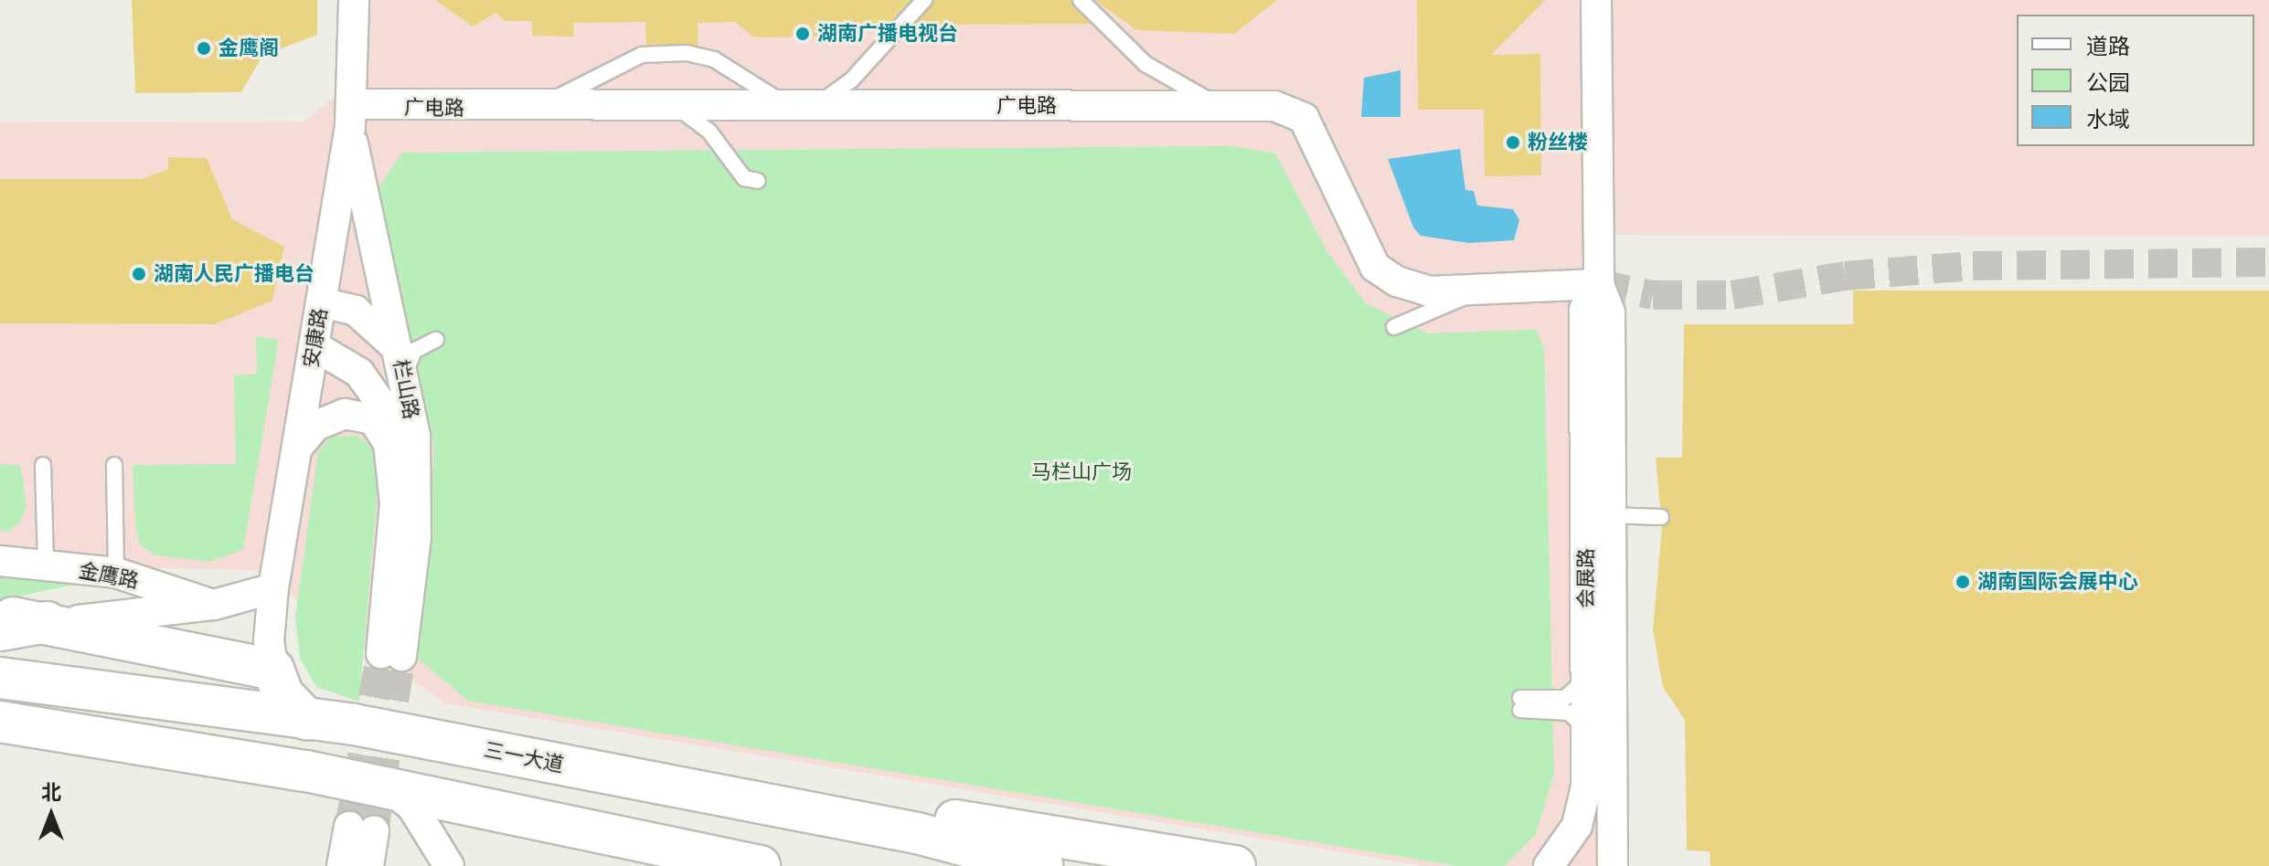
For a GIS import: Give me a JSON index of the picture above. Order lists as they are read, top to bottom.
{
  "streets": {
    "main road": ["三一大道"],
    "street": [
      "广电路",
      "安康路",
      "栏山路",
      "金鹰路",
      "会展路"
    ]
  },
  "crossings": [
    ["广电路", "安康路"],
    ["广电路", "栏山路"],
    ["广电路", "会展路"],
    ["安康路", "栏山路"]
  ],
  "parks": ["马栏山广场"],
  "places": [
    "湖南广播电视台",
    "金鹰阁",
    "粉丝楼",
    "湖南人民广播电台",
    "湖南国际会展中心"
  ],
  "legend": ["道路", "公园", "水域"],
  "north": "top"
}
